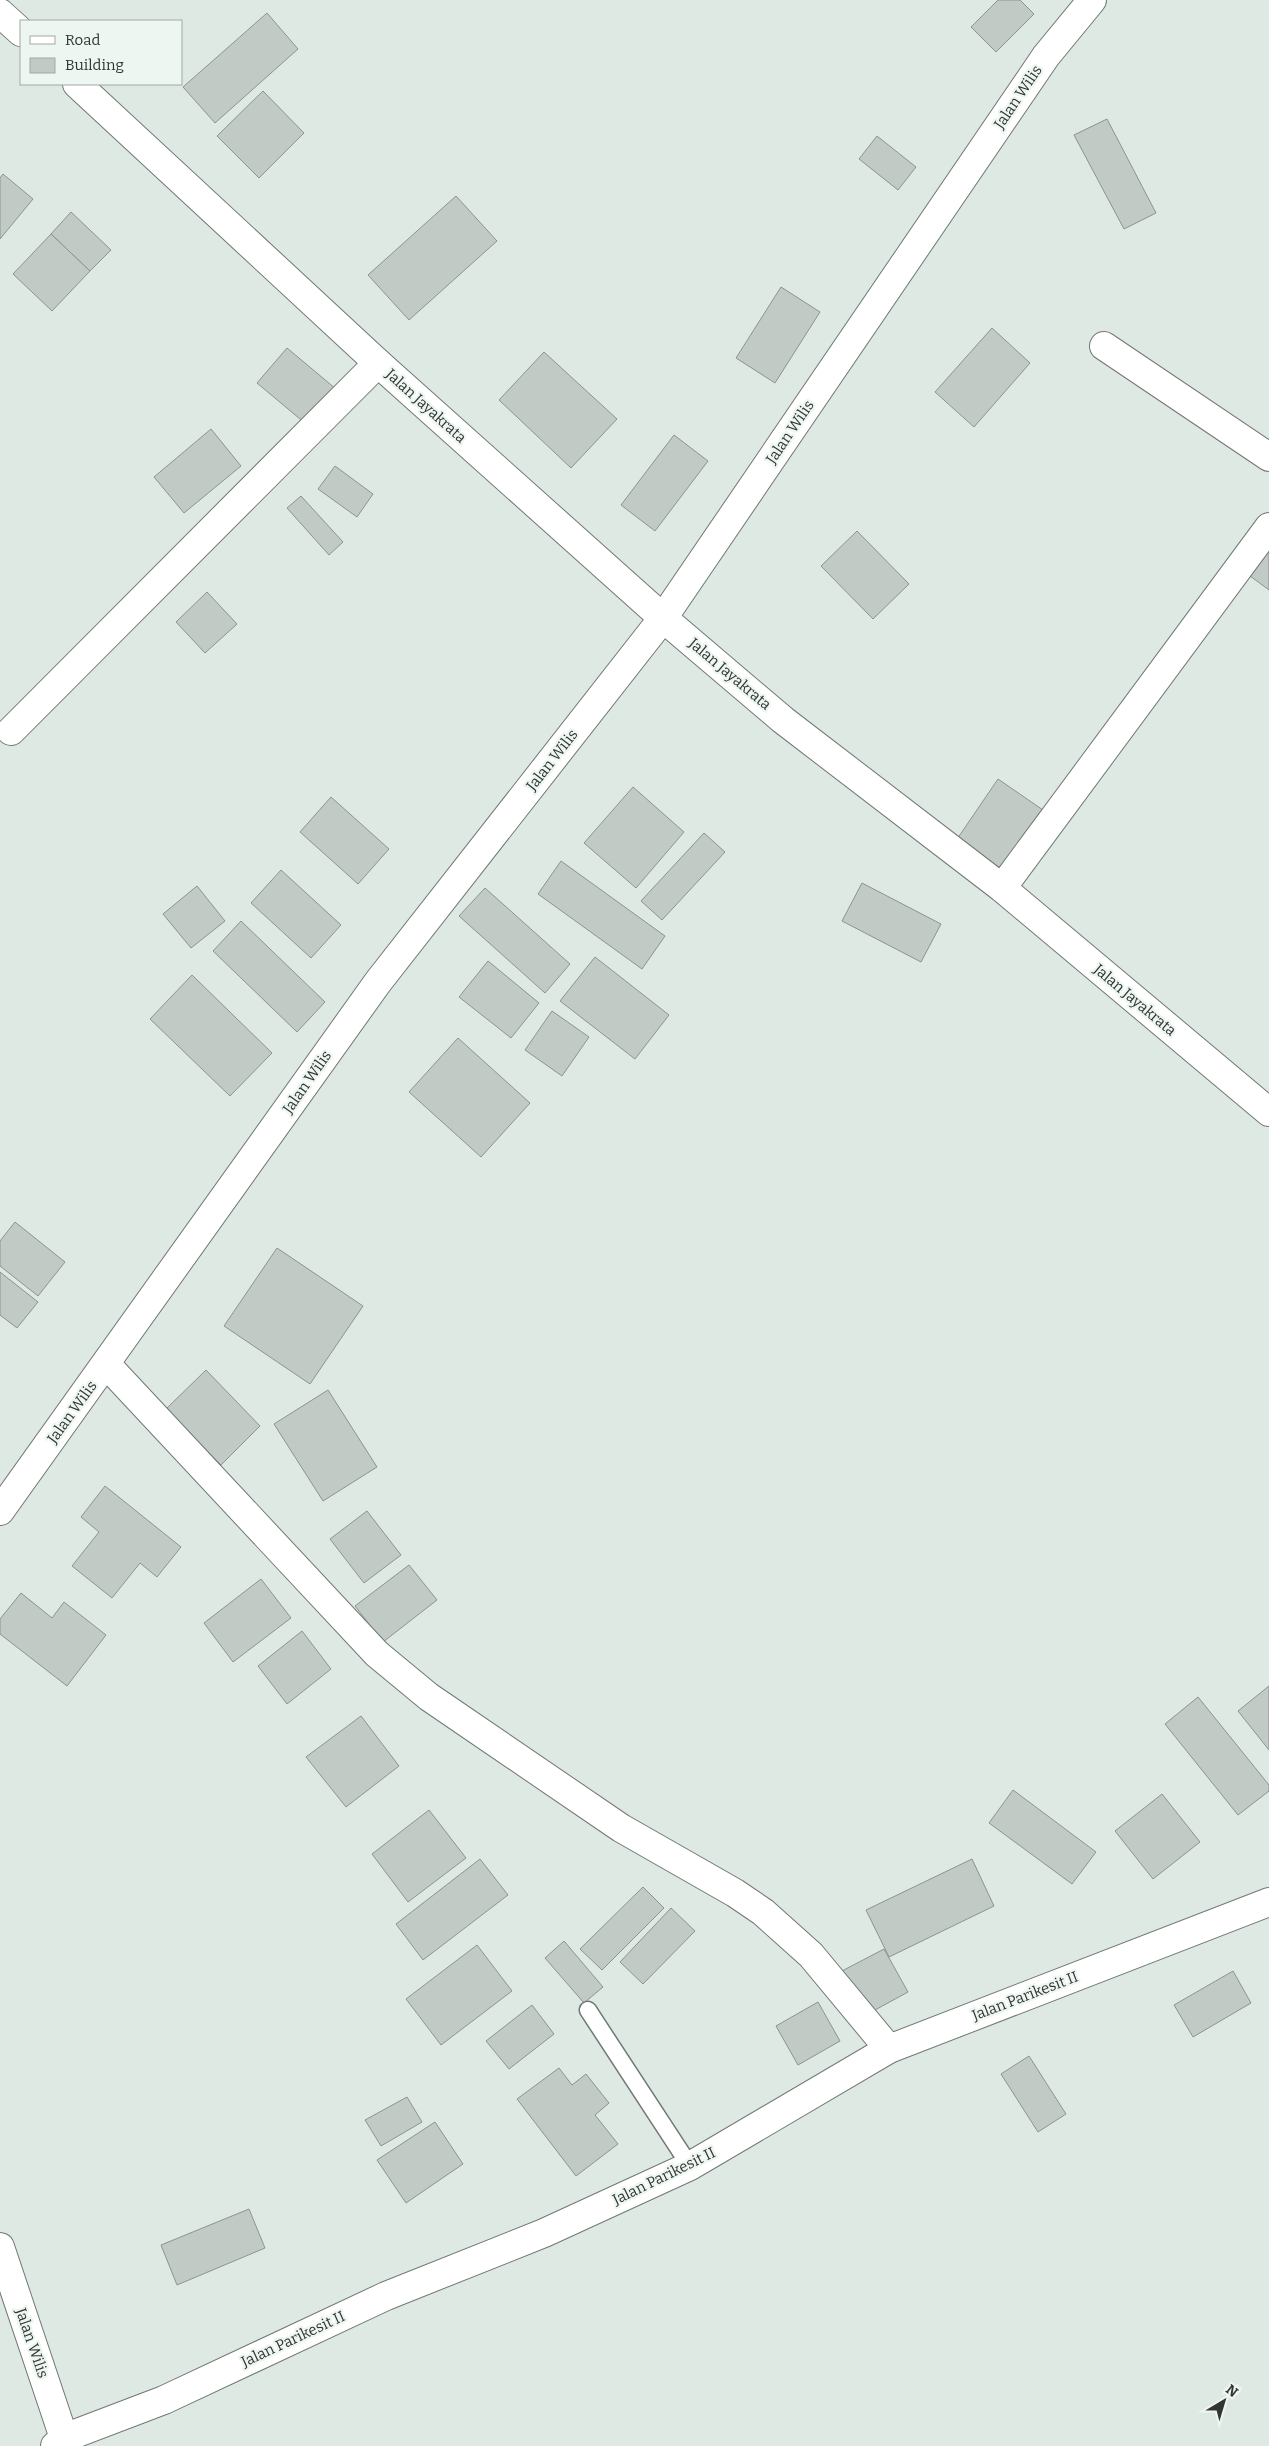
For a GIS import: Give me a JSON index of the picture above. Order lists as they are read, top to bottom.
{
  "streets": {
    "street": ["Jalan Wilis", "Jalan Jayakrata", "Jalan Parikesit II"]
  },
  "crossings": [
    ["Jalan Wilis", "Jalan Jayakrata"],
    ["Jalan Wilis", "Jalan Parikesit II"]
  ],
  "legend": ["Road", "Building"],
  "north": "top right"
}
